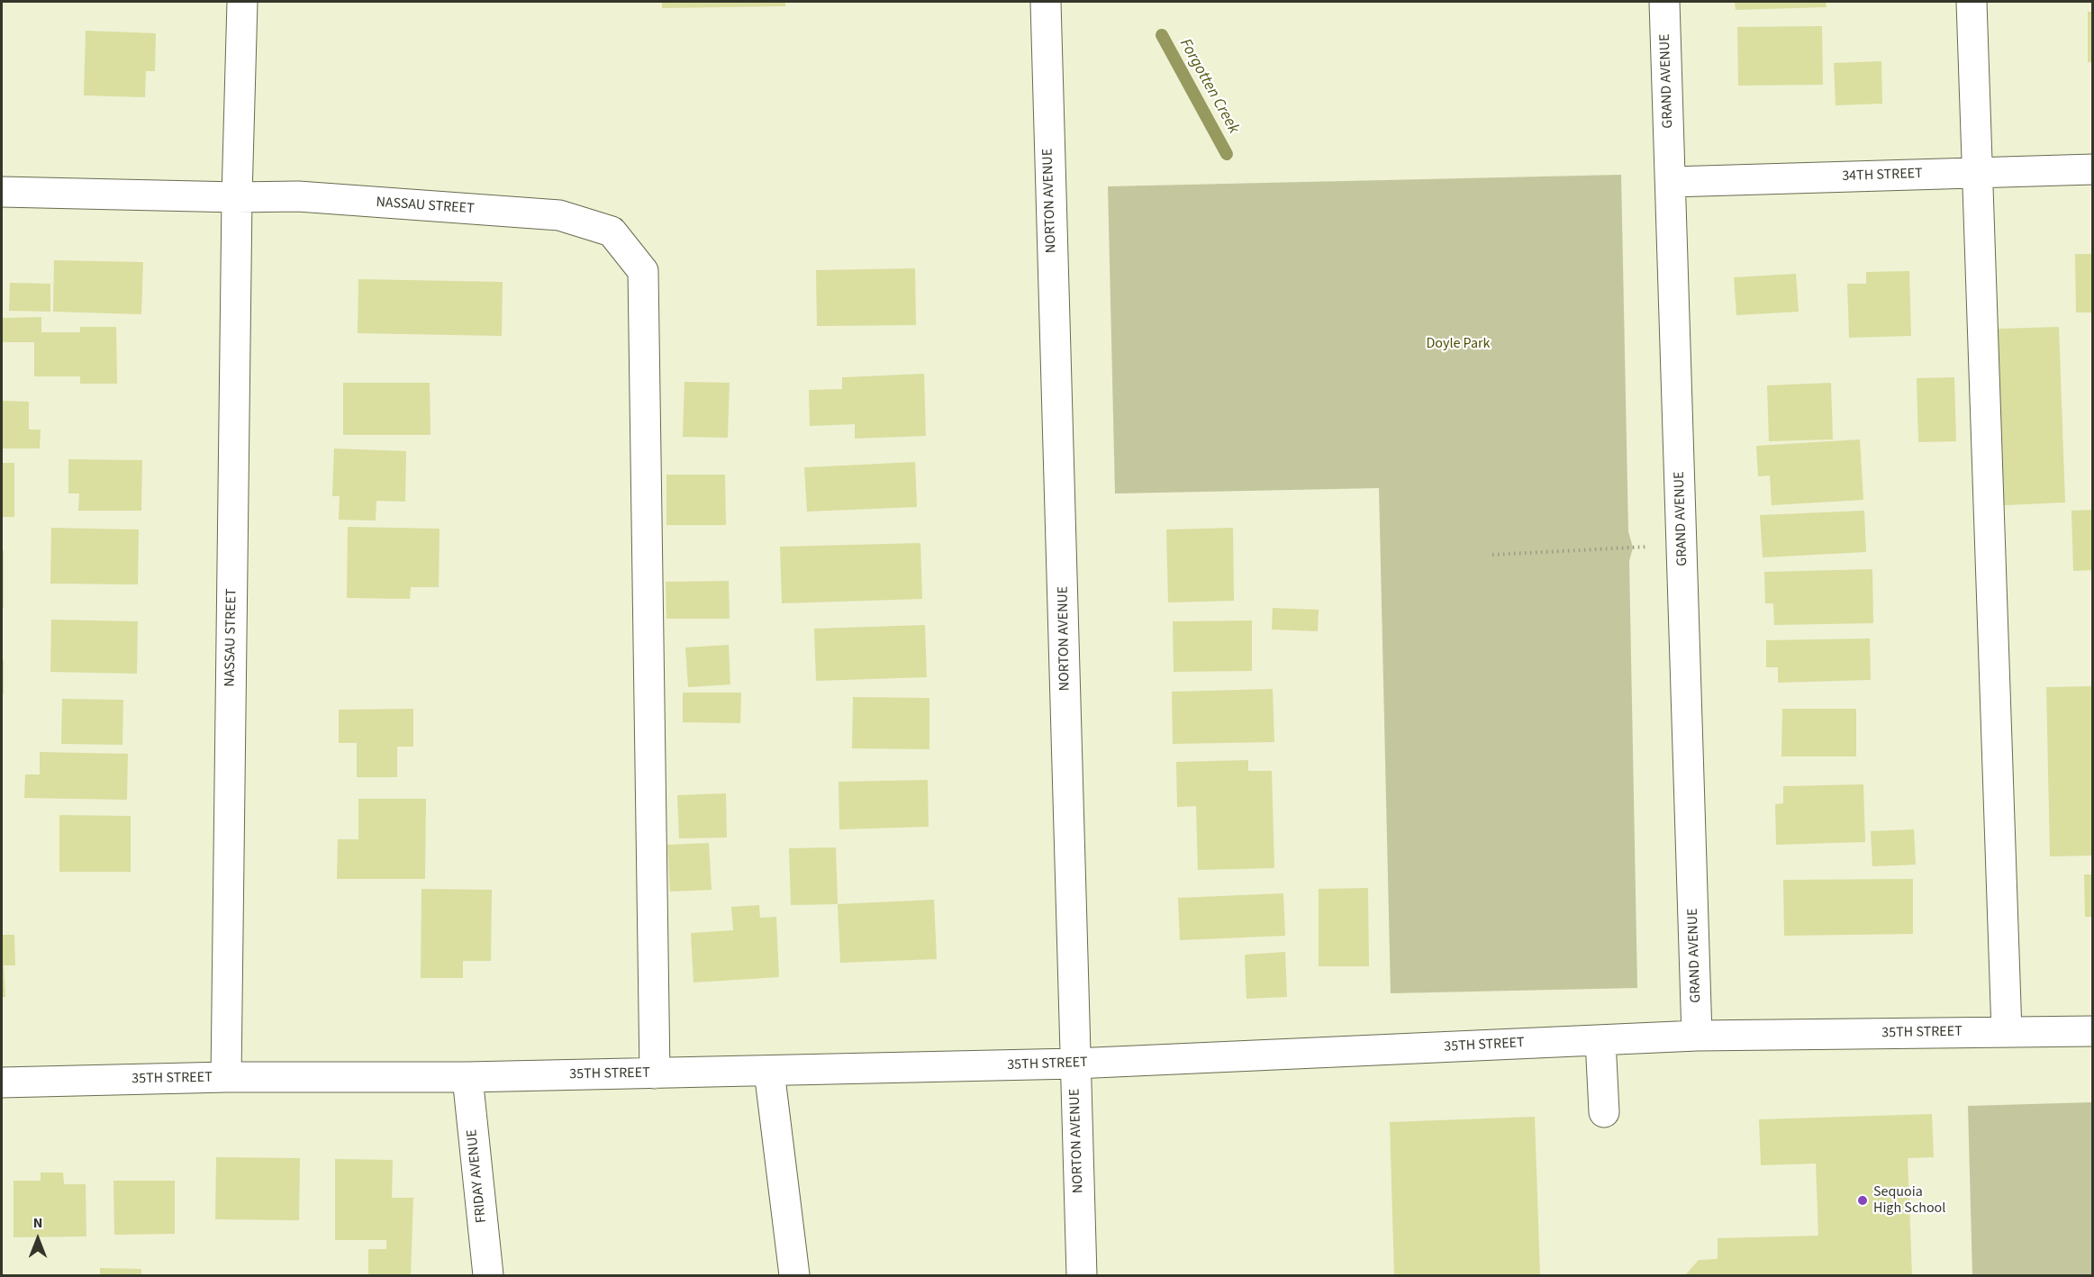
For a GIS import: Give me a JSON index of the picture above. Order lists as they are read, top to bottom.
{
  "streets": {
    "street": [
      "GRAND AVENUE",
      "34TH STREET",
      "NORTON AVENUE",
      "NASSAU STREET",
      "35TH STREET",
      "FRIDAY AVENUE"
    ]
  },
  "crossings": [
    ["GRAND AVENUE", "34TH STREET"],
    ["GRAND AVENUE", "35TH STREET"],
    ["NORTON AVENUE", "35TH STREET"],
    ["NASSAU STREET", "35TH STREET"],
    ["35TH STREET", "FRIDAY AVENUE"]
  ],
  "water": ["Forgotten Creek"],
  "parks": ["Doyle Park"],
  "places": ["Sequoia High School"],
  "north": "top"
}
